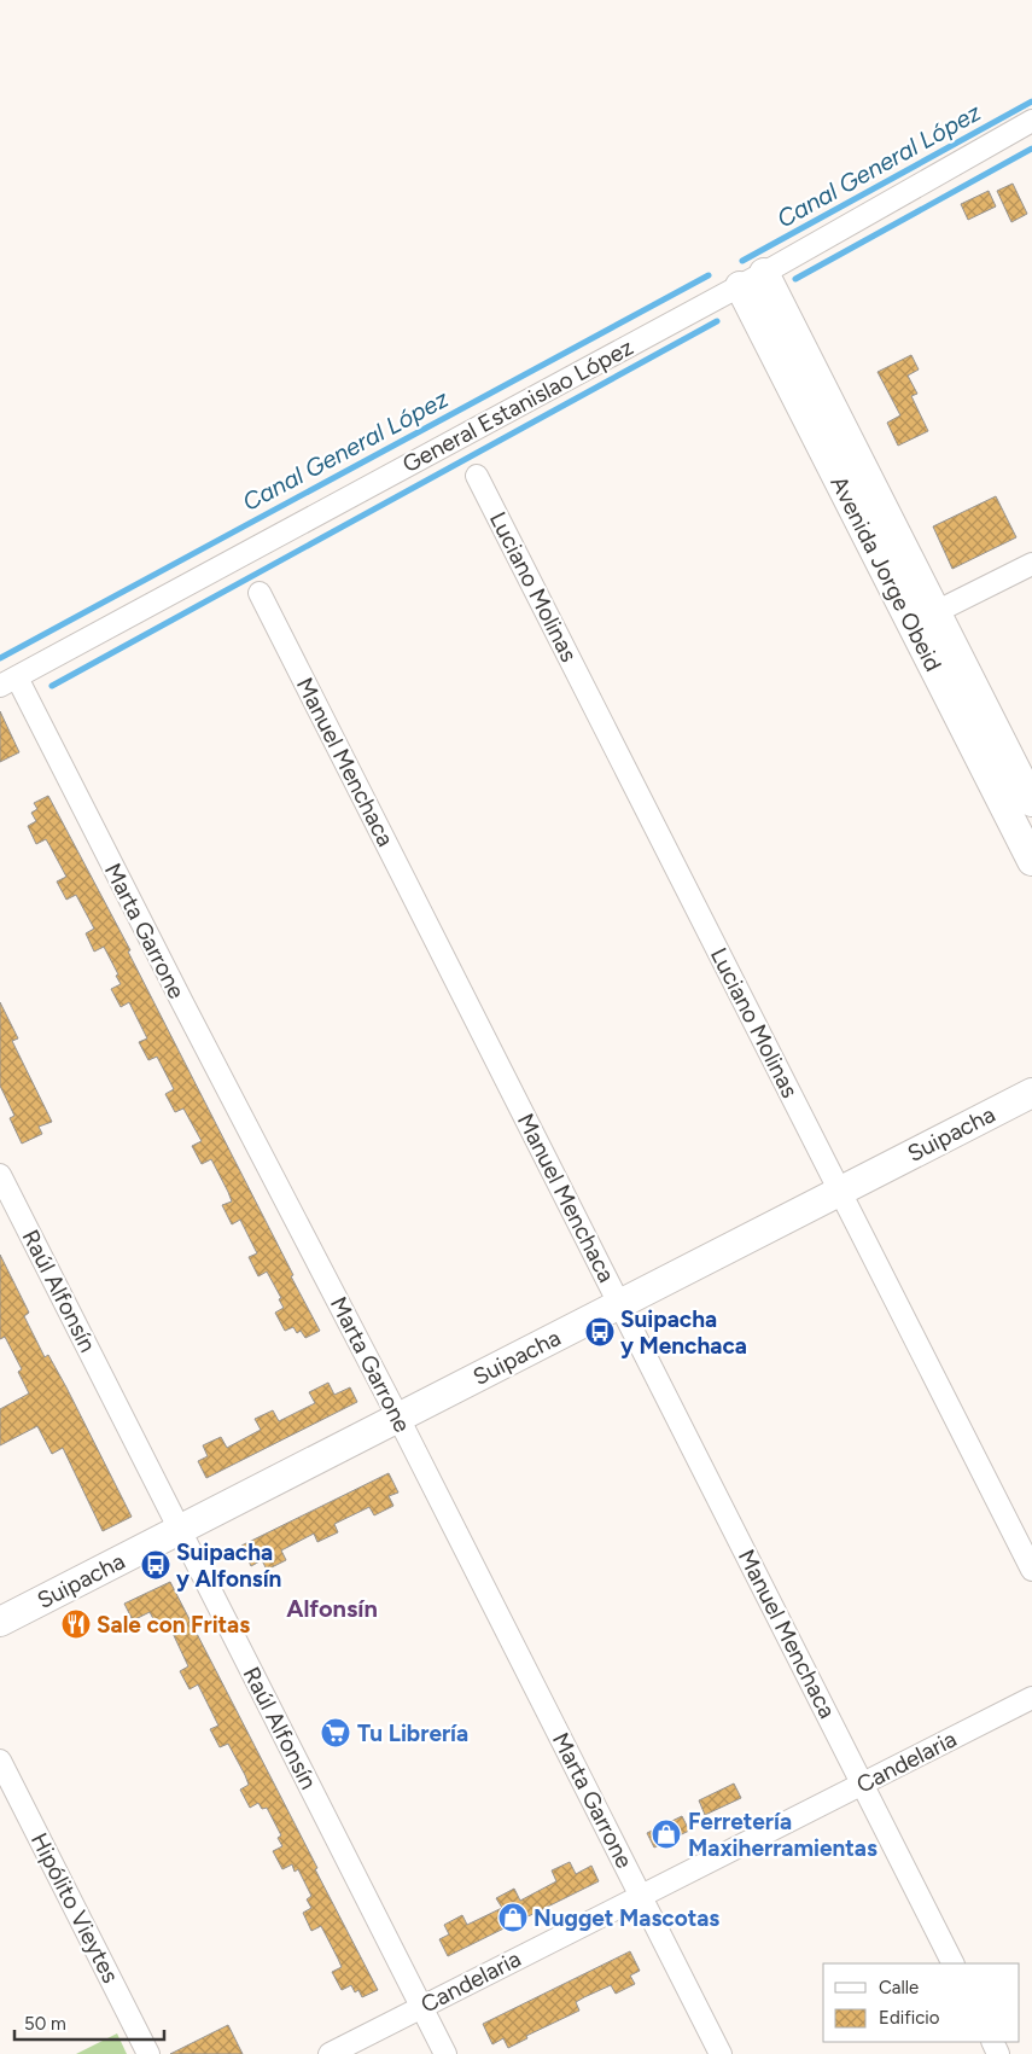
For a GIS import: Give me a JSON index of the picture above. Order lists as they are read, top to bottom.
{
  "streets": {
    "main road": ["Avenida Jorge Obeid", "Suipacha"],
    "street": [
      "General Estanislao López",
      "Luciano Molinas",
      "Manuel Menchaca",
      "Marta Garrone",
      "Raúl Alfonsín",
      "Candelaria",
      "Hipólito Vieytes"
    ]
  },
  "crossings": [
    ["General Estanislao López", "Avenida Jorge Obeid"],
    ["General Estanislao López", "Marta Garrone"],
    ["Luciano Molinas", "Suipacha"],
    ["Manuel Menchaca", "Suipacha"],
    ["Manuel Menchaca", "Candelaria"],
    ["Marta Garrone", "Suipacha"],
    ["Marta Garrone", "Candelaria"],
    ["Suipacha", "Raúl Alfonsín"],
    ["Raúl Alfonsín", "Candelaria"]
  ],
  "districts": ["Alfonsín"],
  "water": ["Canal General López"],
  "places": {
    "bus stop": ["Suipacha y Menchaca", "Suipacha y Alfonsín"],
    "restaurant": ["Sale con Fritas"],
    "supermarket": ["Tu Librería"],
    "shop": ["Ferretería Maxiherramientas", "Nugget Mascotas"]
  },
  "legend": ["Calle", "Edificio"],
  "scale_bar": "50 m"
}
